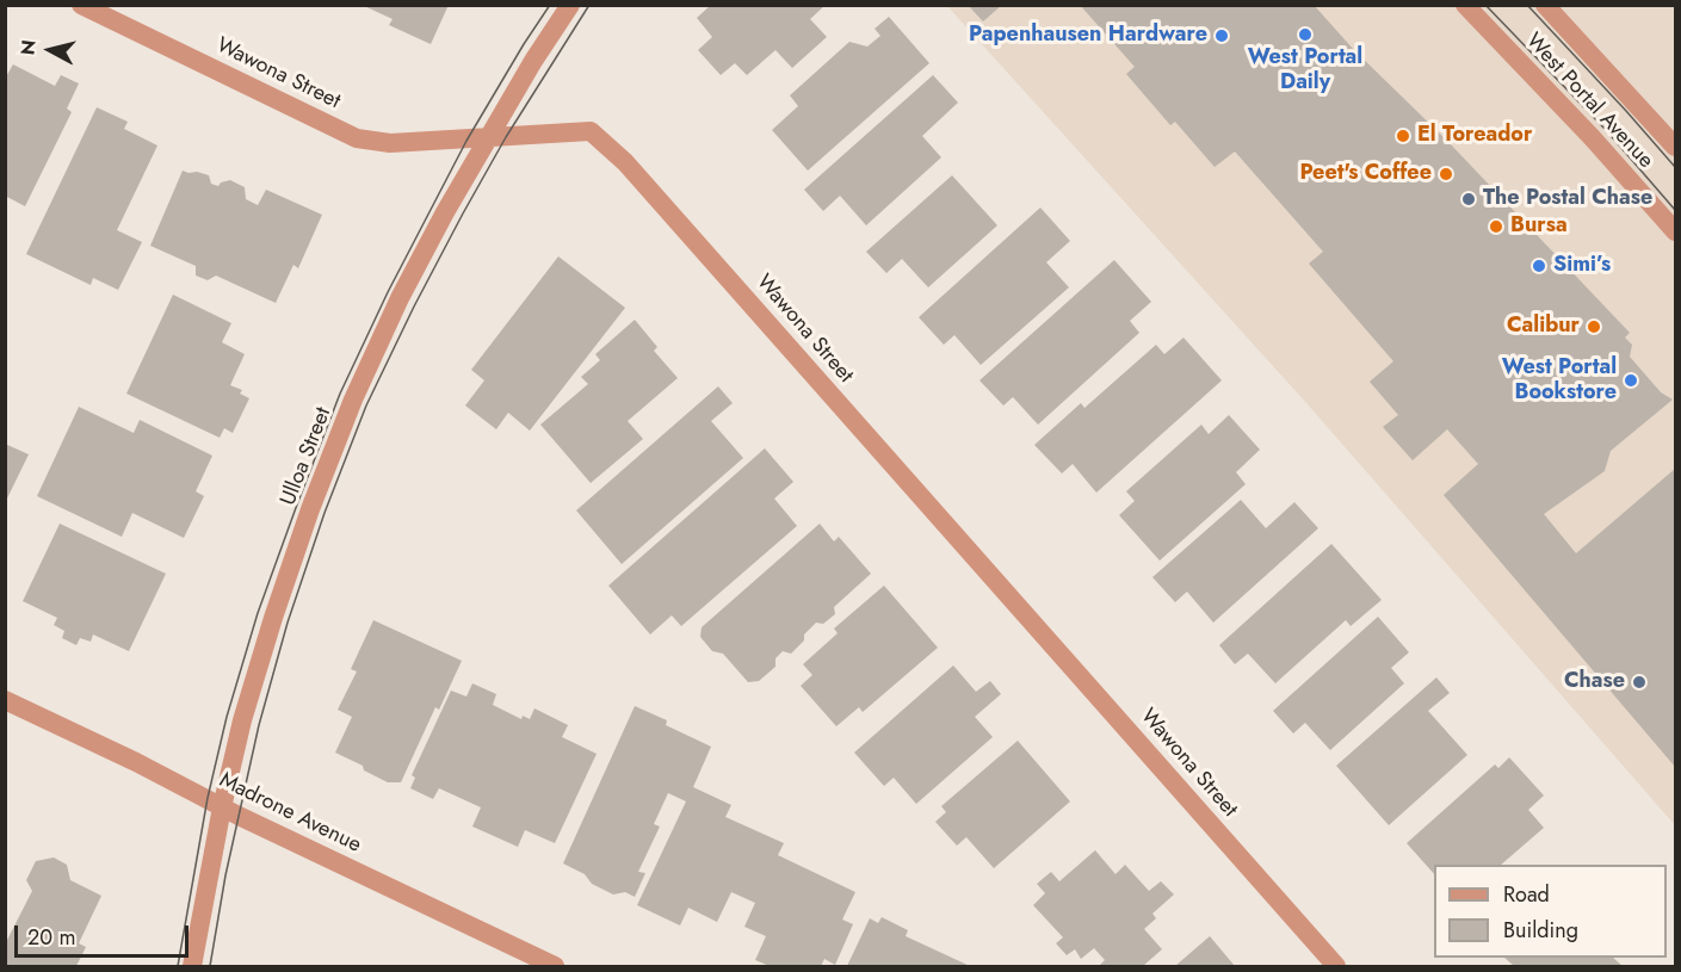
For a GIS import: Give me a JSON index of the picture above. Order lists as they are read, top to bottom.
{
  "streets": {
    "street": [
      "Wawona Street",
      "West Portal Avenue",
      "Ulloa Street",
      "Madrone Avenue"
    ]
  },
  "crossings": [
    ["Wawona Street", "Ulloa Street"],
    ["Ulloa Street", "Madrone Avenue"]
  ],
  "places": [
    "West Portal Daily",
    "Papenhausen Hardware",
    "El Toreador",
    "Peet's Coffee",
    "The Postal Chase",
    "Bursa",
    "Simi’s",
    "Calibur",
    "West Portal Bookstore",
    "Chase"
  ],
  "legend": ["Road", "Building"],
  "scale_bar": "20 m",
  "north": "left"
}
